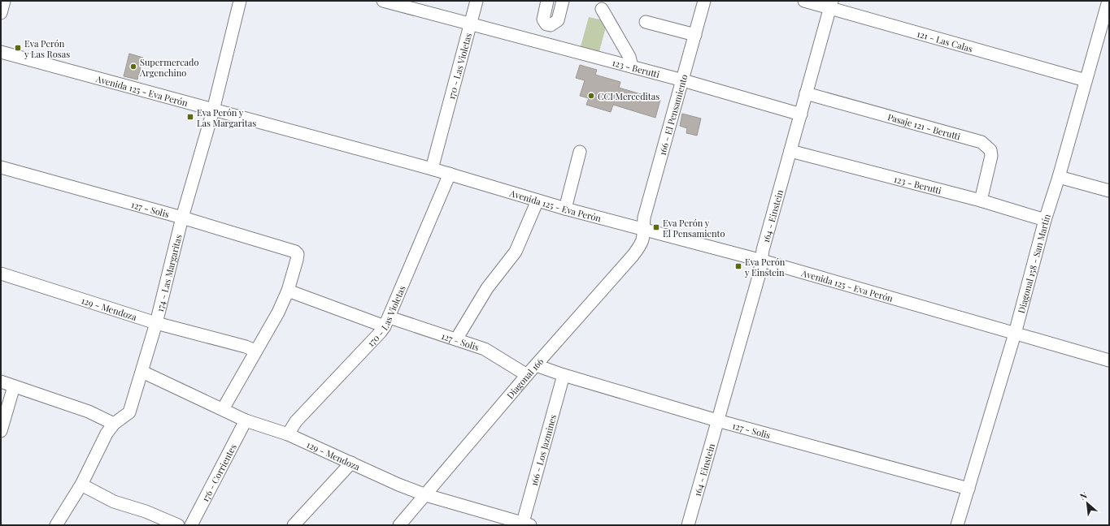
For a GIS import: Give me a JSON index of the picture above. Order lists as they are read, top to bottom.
{
  "streets": {
    "street": [
      "121 - Las Calas",
      "170 - Las Violetas",
      "123 - Berutti",
      "Avenida 125 - Eva Perón",
      "166 - El Pensamiento",
      "Pasaje 121 - Berutti",
      "127 - Solis",
      "164 - Einstein",
      "Diagonal 158 - San Martín",
      "174 - Las Margaritas",
      "129 - Mendoza",
      "Diagonal 166",
      "166 - Los Jazmines",
      "176 - Corrientes"
    ]
  },
  "crossings": [
    ["121 - Las Calas", "164 - Einstein"],
    ["121 - Las Calas", "Diagonal 158 - San Martín"],
    ["170 - Las Violetas", "123 - Berutti"],
    ["170 - Las Violetas", "Avenida 125 - Eva Perón"],
    ["170 - Las Violetas", "127 - Solis"],
    ["170 - Las Violetas", "129 - Mendoza"],
    ["123 - Berutti", "166 - El Pensamiento"],
    ["123 - Berutti", "Pasaje 121 - Berutti"],
    ["123 - Berutti", "164 - Einstein"],
    ["123 - Berutti", "Diagonal 158 - San Martín"],
    ["Avenida 125 - Eva Perón", "166 - El Pensamiento"],
    ["Avenida 125 - Eva Perón", "164 - Einstein"],
    ["Avenida 125 - Eva Perón", "Diagonal 158 - San Martín"],
    ["Avenida 125 - Eva Perón", "174 - Las Margaritas"],
    ["Avenida 125 - Eva Perón", "Diagonal 166"],
    ["166 - El Pensamiento", "Diagonal 166"],
    ["Pasaje 121 - Berutti", "164 - Einstein"],
    ["127 - Solis", "164 - Einstein"],
    ["127 - Solis", "Diagonal 158 - San Martín"],
    ["127 - Solis", "174 - Las Margaritas"],
    ["127 - Solis", "Diagonal 166"],
    ["127 - Solis", "166 - Los Jazmines"],
    ["174 - Las Margaritas", "129 - Mendoza"],
    ["129 - Mendoza", "Diagonal 166"],
    ["129 - Mendoza", "166 - Los Jazmines"],
    ["129 - Mendoza", "176 - Corrientes"]
  ],
  "places": {
    "transit": [
      "Eva Perón y Las Rosas",
      "Eva Perón y Las Margaritas",
      "Eva Perón y El Pensamiento",
      "Eva Perón y Einstein"
    ],
    "other": ["Supermercado Argenchino", "CCI Merceditas"]
  },
  "north": "top left"
}
